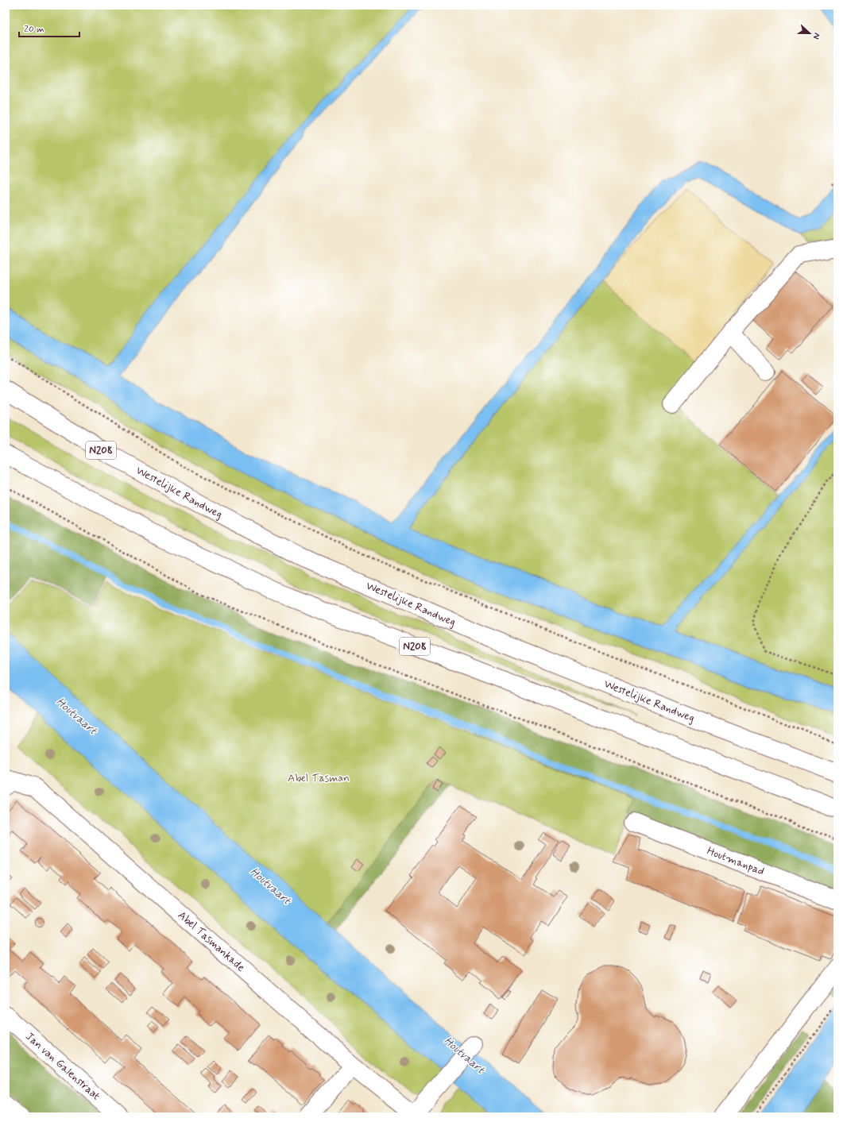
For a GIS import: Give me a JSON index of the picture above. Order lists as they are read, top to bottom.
{
  "streets": {
    "main road": [
      "N208",
      "Westelijke Randweg",
      "Houtmanpad",
      "Abel Tasmankade",
      "Jan van Galenstraat"
    ]
  },
  "water": ["Houtvaart"],
  "parks": ["Abel Tasman"],
  "scale_bar": "20 m",
  "north": "right"
}
